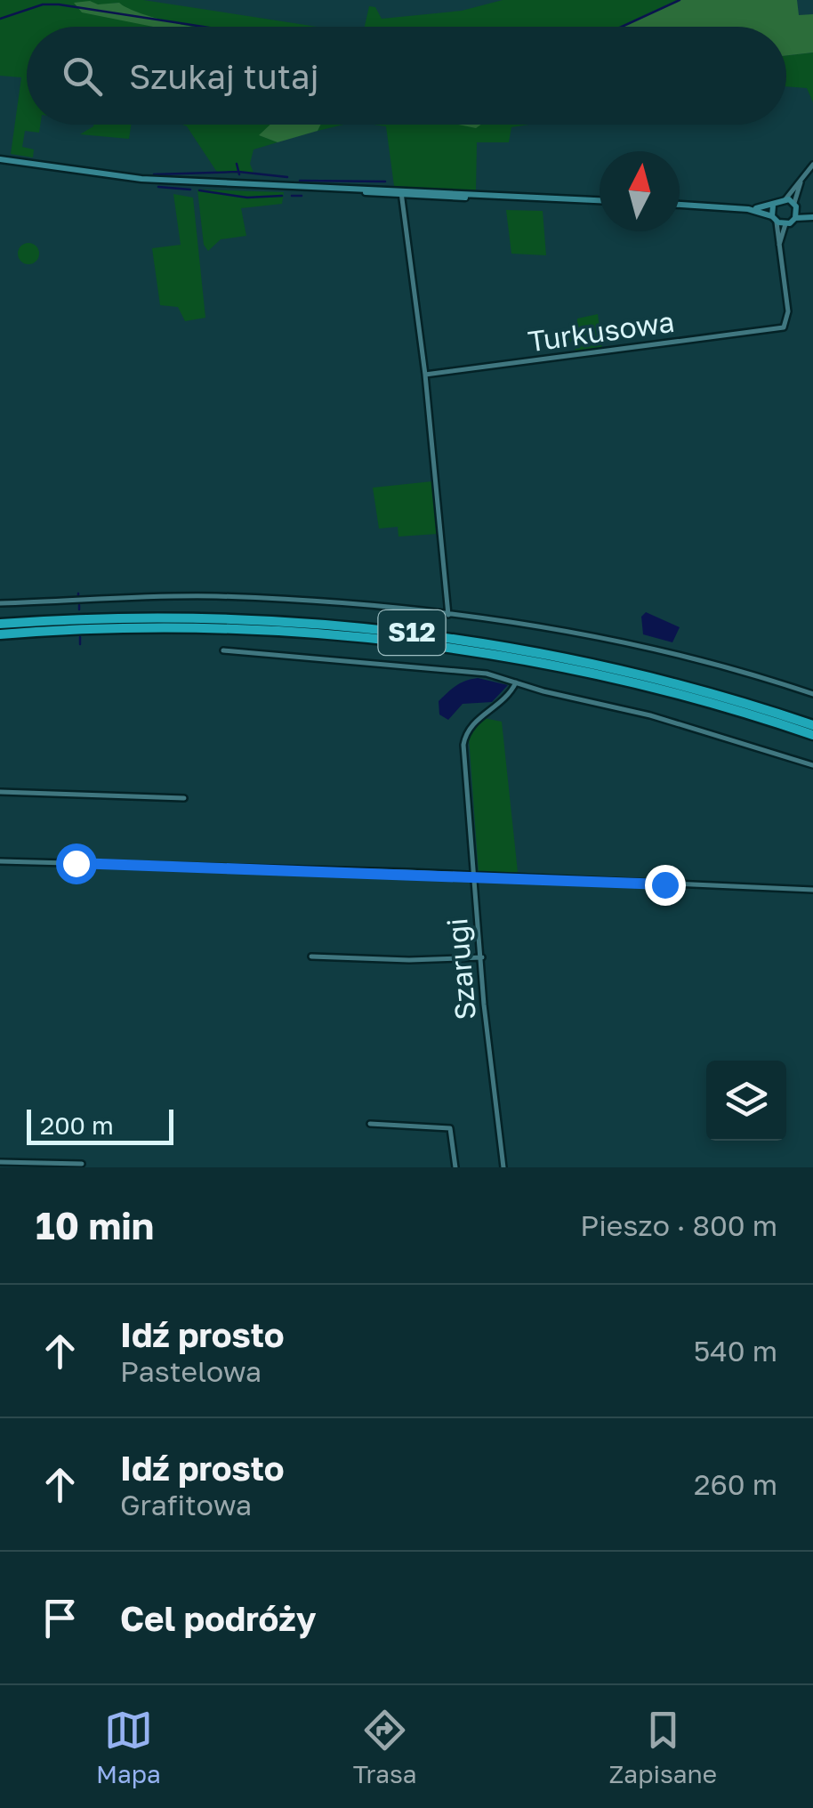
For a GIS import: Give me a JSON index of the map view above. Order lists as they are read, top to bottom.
{
  "streets": {
    "highway": ["S12"],
    "street": ["Turkusowa", "Szarugi"]
  },
  "scale_bar": "200 m",
  "north": "top",
  "page": {
    "search": "Szukaj tutaj",
    "scale": "200 m",
    "heading": ["10 min", "Pieszo · 800 m"],
    "list": [
      ["Idź prosto", "Pastelowa", "540 m"],
      ["Idź prosto", "Grafitowa", "260 m"],
      "Cel podróży"
    ],
    "nav": ["Mapa", "Trasa", "Zapisane"]
  }
}
